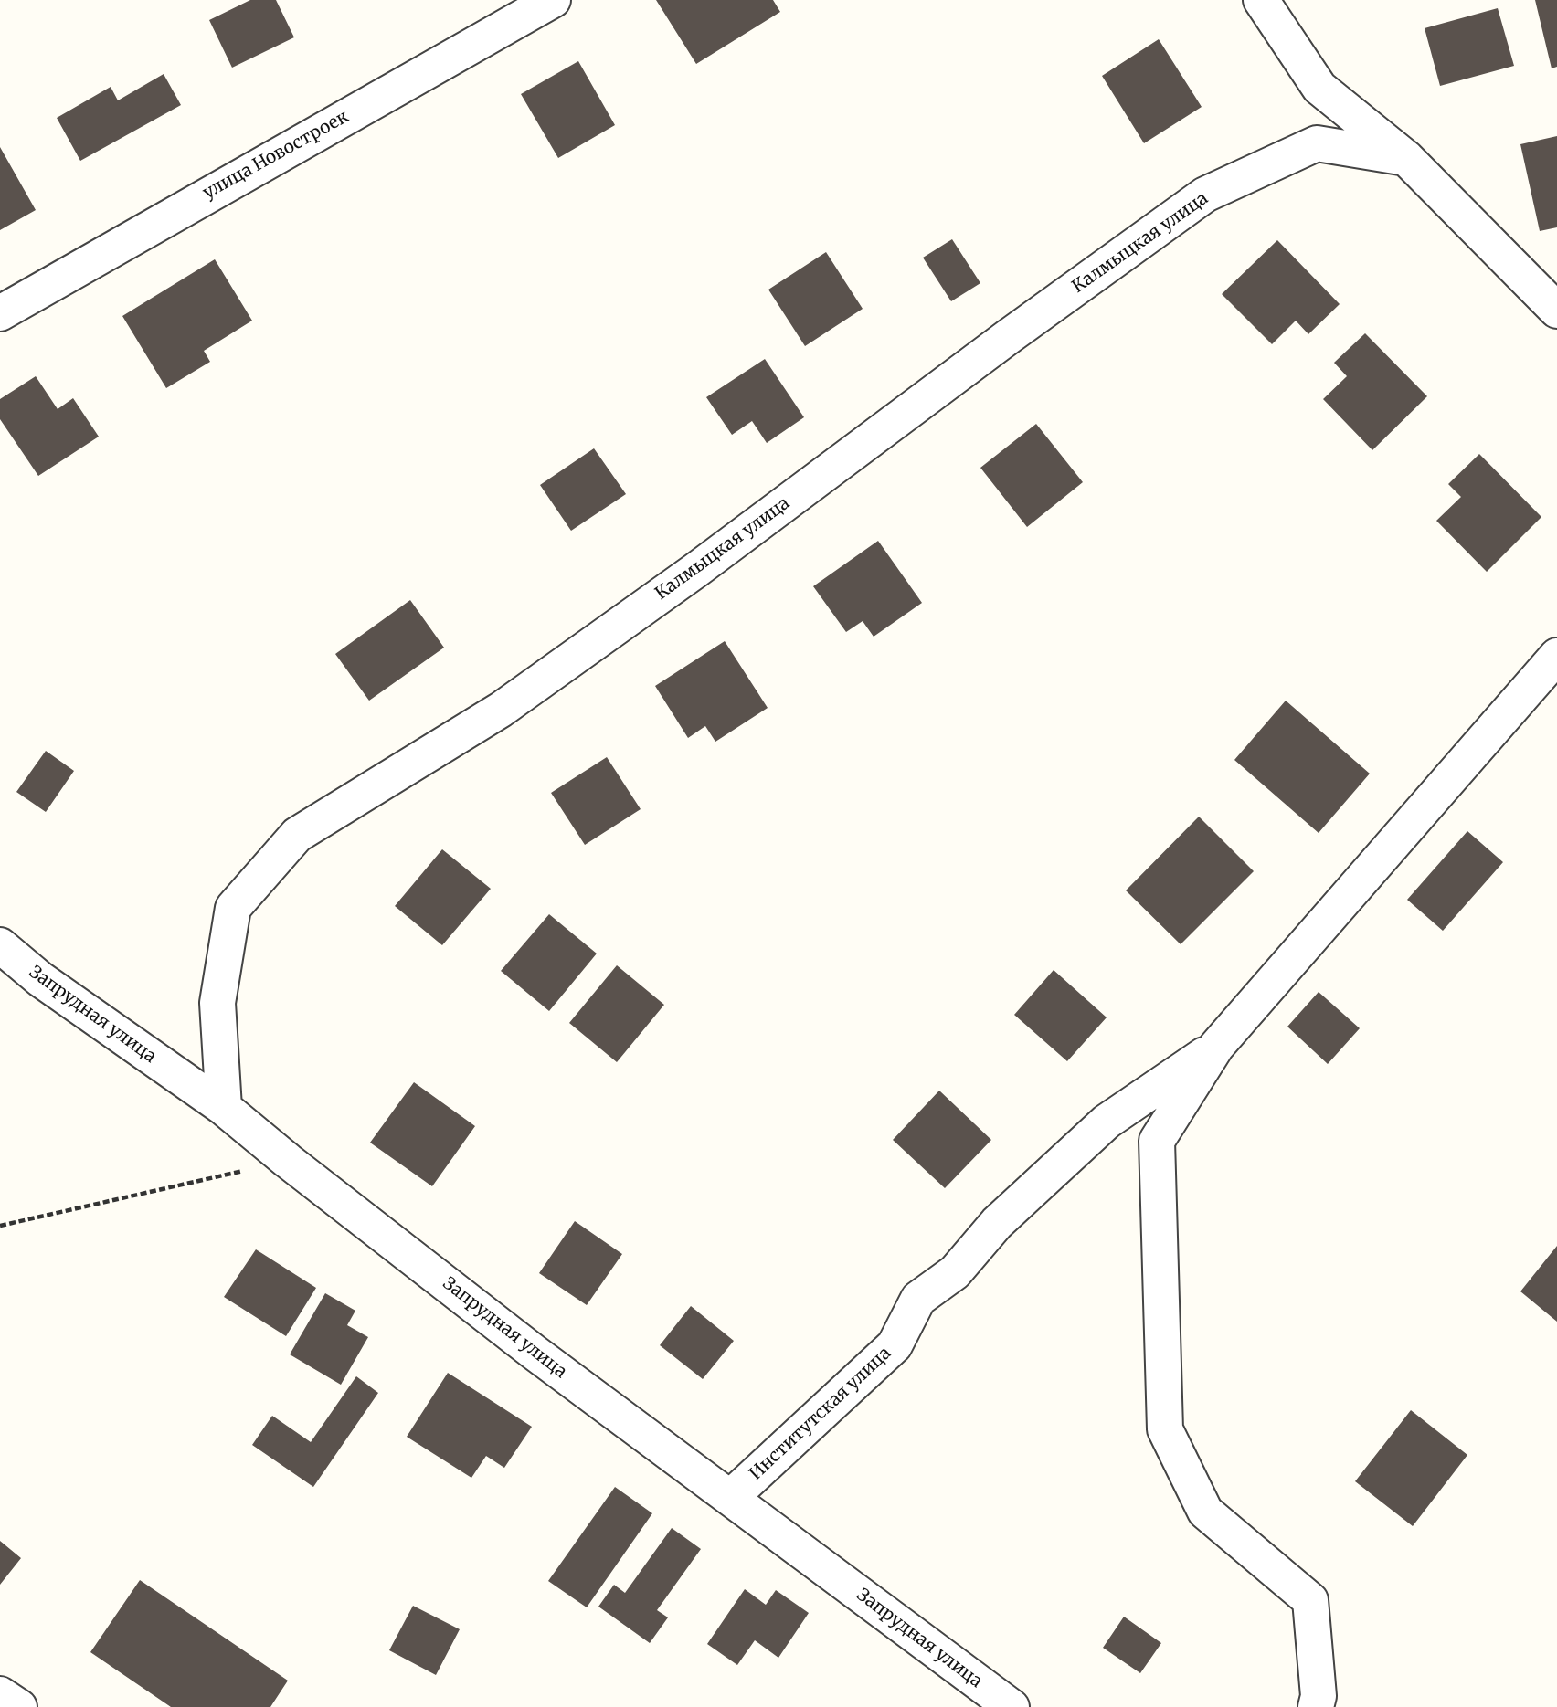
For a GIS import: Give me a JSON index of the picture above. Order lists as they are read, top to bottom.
{
  "streets": {
    "street": [
      "улица Новостроек",
      "Калмыцкая улица",
      "Запрудная улица",
      "Институтская улица"
    ]
  },
  "crossings": [
    ["Калмыцкая улица", "Запрудная улица"],
    ["Запрудная улица", "Институтская улица"]
  ]
}
